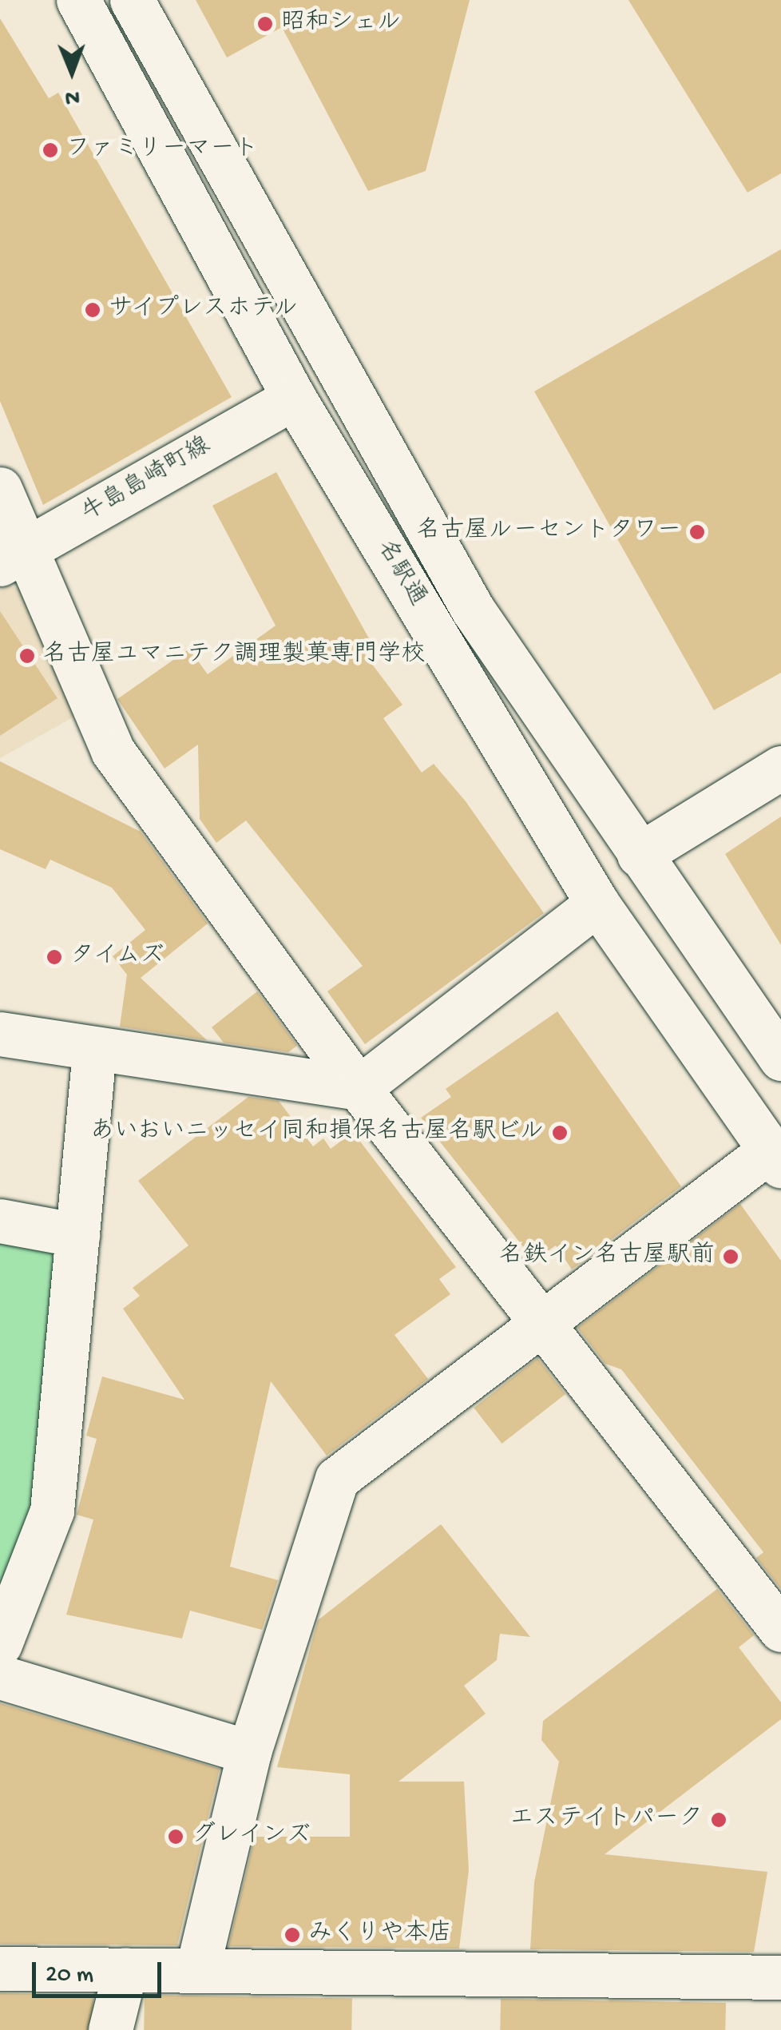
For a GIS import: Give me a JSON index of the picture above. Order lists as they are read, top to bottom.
{
  "streets": {
    "street": ["牛島島崎町線", "名駅通"]
  },
  "crossings": [
    ["牛島島崎町線", "名駅通"]
  ],
  "places": [
    "昭和シェル",
    "ファミリーマート",
    "サイプレスホテル",
    "名古屋ルーセントタワー",
    "名古屋ユマニテク調理製菓専門学校",
    "タイムズ",
    "あいおいニッセイ同和損保名古屋名駅ビル",
    "名鉄イン名古屋駅前",
    "エステイトパーク",
    "グレインズ",
    "みくりや本店"
  ],
  "scale_bar": "20 m",
  "north": "bottom"
}
